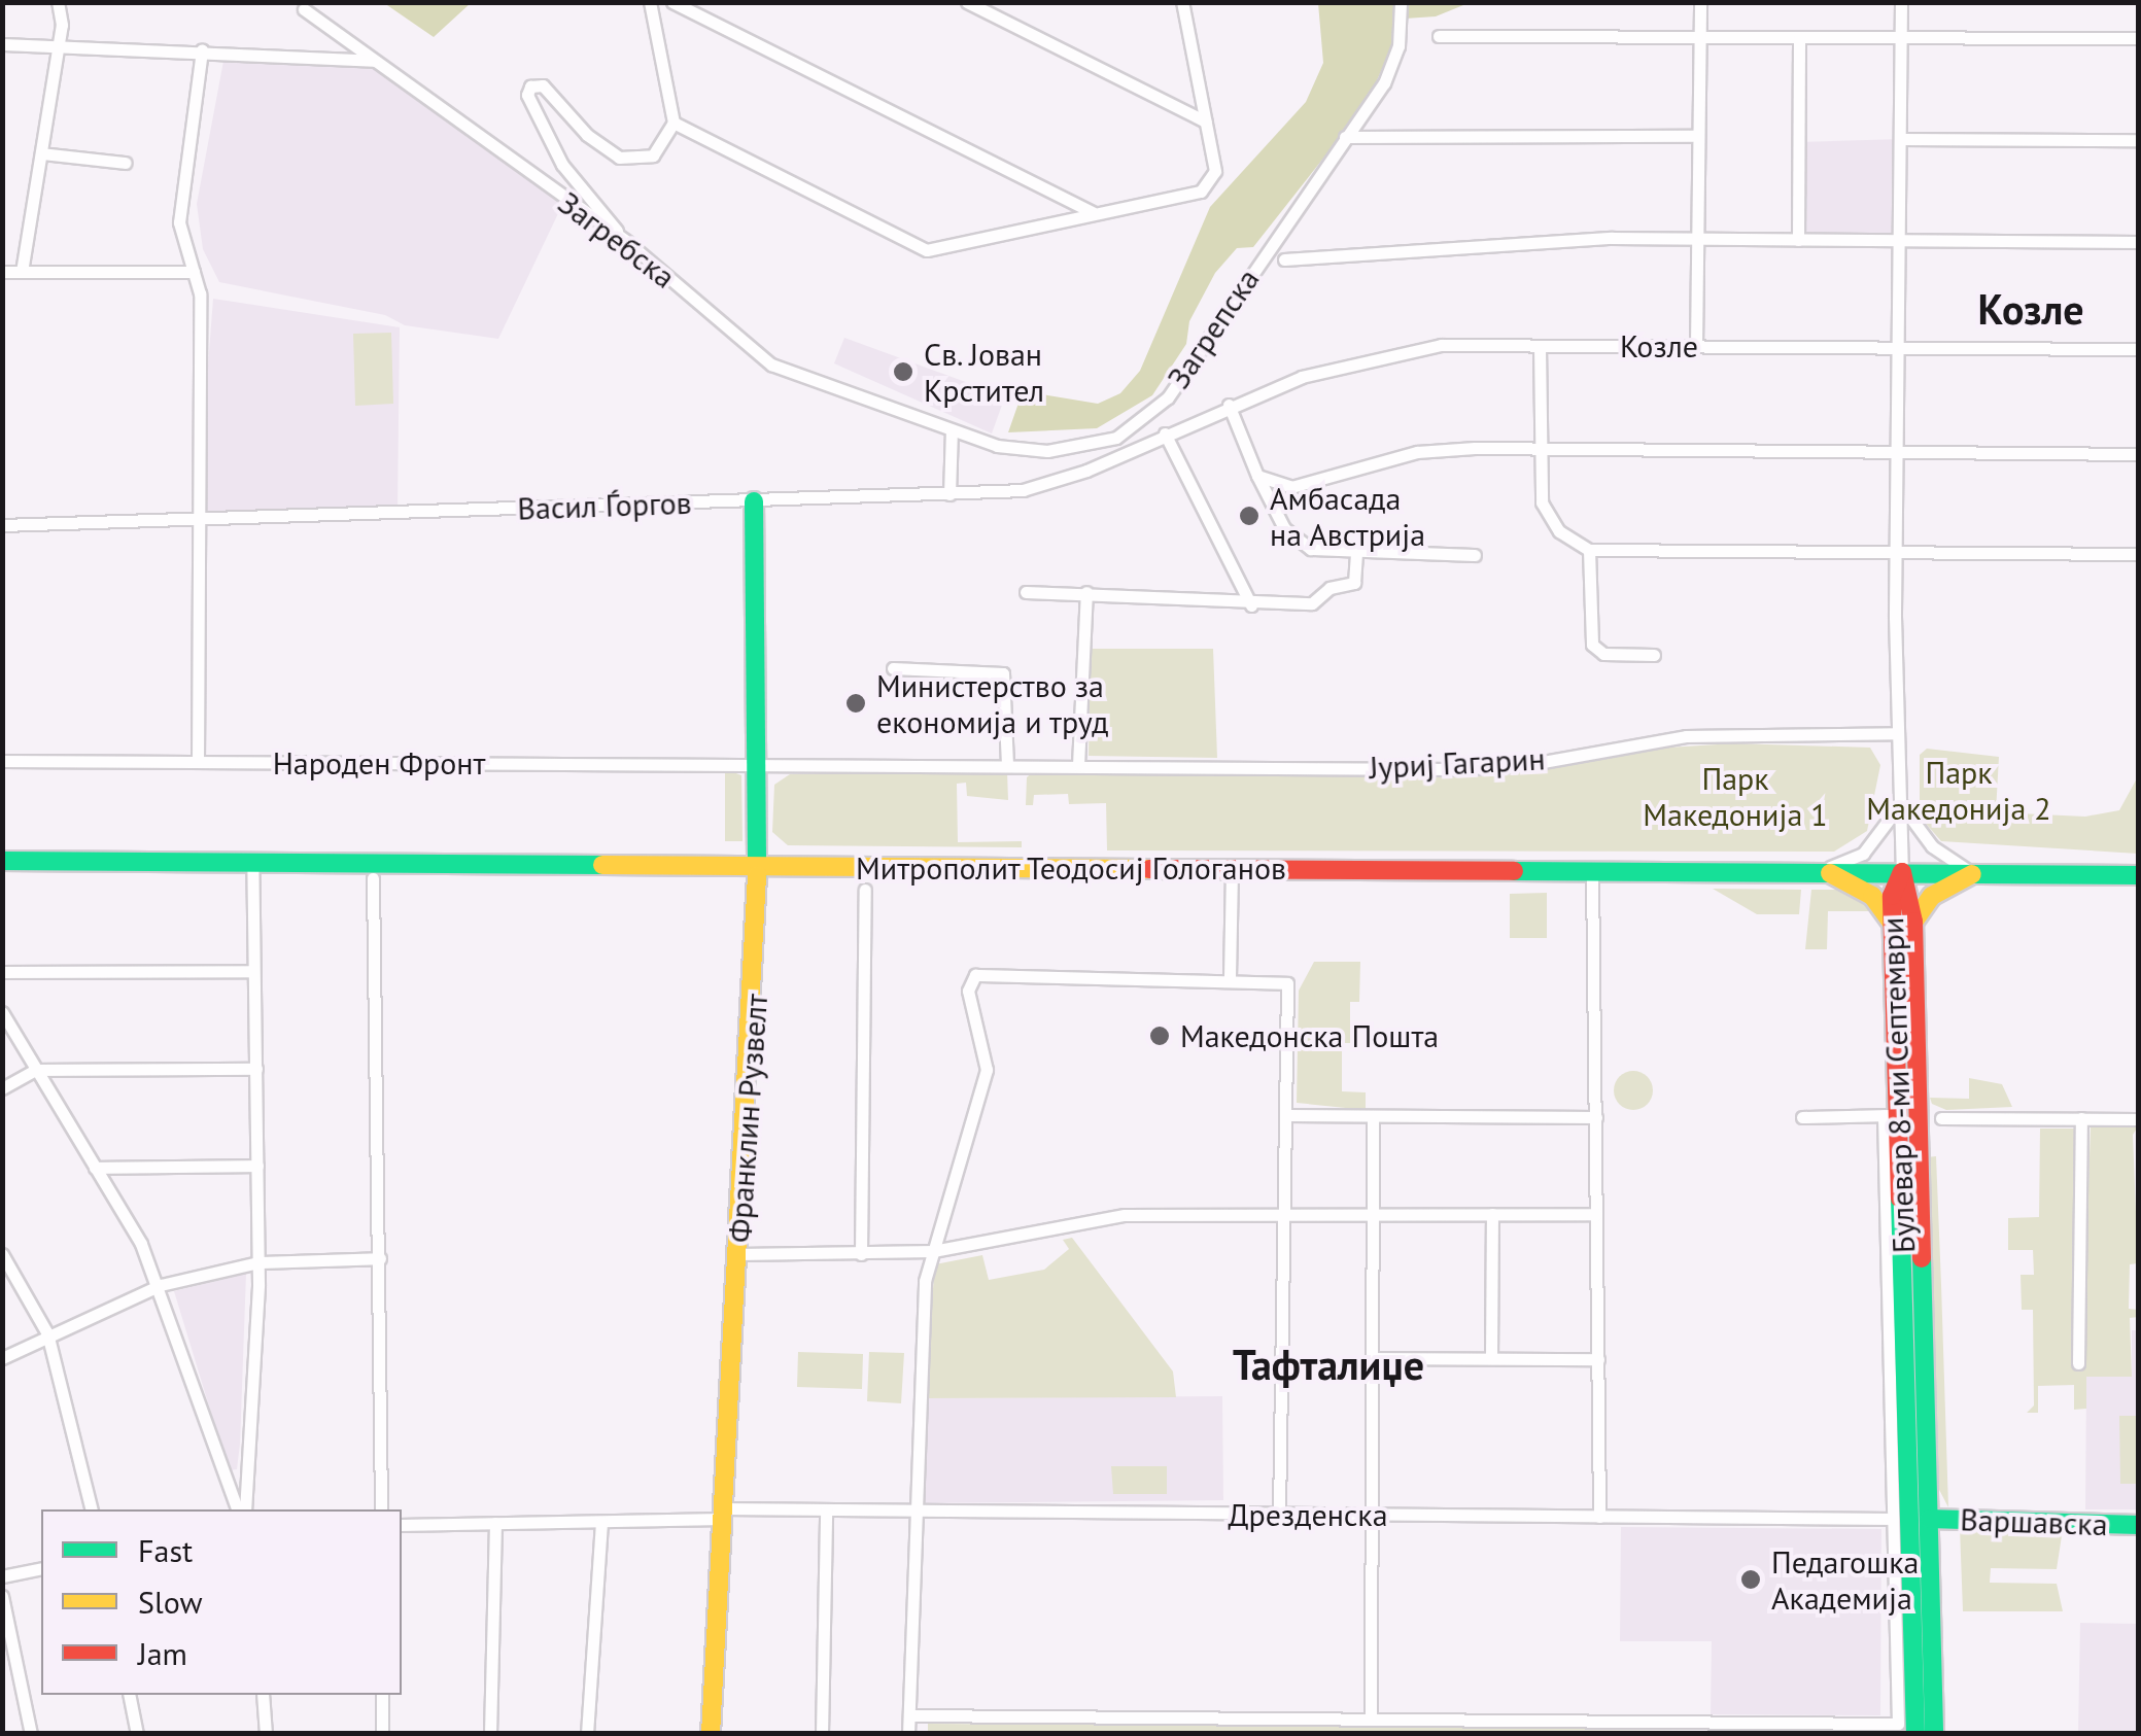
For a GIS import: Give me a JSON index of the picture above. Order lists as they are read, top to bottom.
{
  "streets": {
    "street": [
      "Загребска",
      "Загрепска",
      "Козле",
      "Васил Ѓоргов",
      "Народен Фронт",
      "Јуриј Гагарин",
      "Митрополит Теодосиј Гологанов",
      "Булевар 8-ми Септември",
      "Франклин Рузвелт",
      "Дрезденска",
      "Варшавска"
    ]
  },
  "crossings": [
    ["Загребска", "Загрепска"],
    ["Козле", "Васил Ѓоргов"],
    ["Васил Ѓоргов", "Франклин Рузвелт"],
    ["Народен Фронт", "Јуриј Гагарин"],
    ["Народен Фронт", "Франклин Рузвелт"],
    ["Јуриј Гагарин", "Франклин Рузвелт"],
    ["Митрополит Теодосиј Гологанов", "Булевар 8-ми Септември"],
    ["Митрополит Теодосиј Гологанов", "Франклин Рузвелт"],
    ["Булевар 8-ми Септември", "Варшавска"],
    ["Франклин Рузвелт", "Дрезденска"]
  ],
  "districts": ["Козле", "Тафталиџе"],
  "parks": ["Парк Македонија 2", "Парк Македонија 1"],
  "places": [
    "Св. Јован Крстител",
    "Амбасада на Австрија",
    "Министерство за економија и труд",
    "Македонска Пошта",
    "Педагошка Академија"
  ],
  "legend": ["Fast", "Slow", "Jam"]
}
